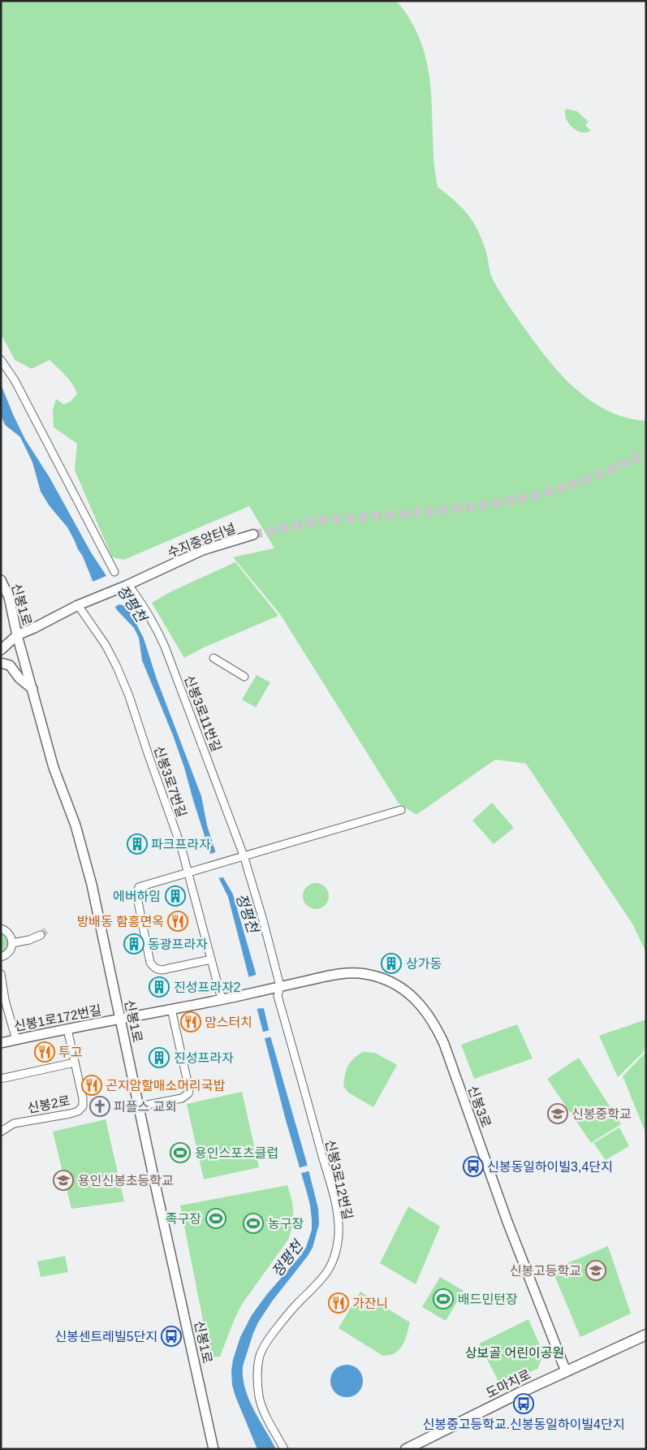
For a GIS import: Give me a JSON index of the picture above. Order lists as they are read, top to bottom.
{
  "streets": {
    "main road": ["도마치로"],
    "street": [
      "수지중앙터널",
      "신봉1로",
      "신봉3로11번길",
      "신봉3로7번길",
      "신봉1로172번길",
      "신봉2로",
      "신봉3로",
      "신봉3로12번길"
    ]
  },
  "crossings": [
    ["수지중앙터널", "신봉1로"],
    ["수지중앙터널", "신봉3로11번길"],
    ["수지중앙터널", "신봉3로7번길"],
    ["신봉1로", "신봉1로172번길"],
    ["신봉3로11번길", "신봉3로"],
    ["신봉3로11번길", "신봉3로12번길"],
    ["신봉3로7번길", "신봉3로"],
    ["신봉1로172번길", "신봉2로"],
    ["신봉3로", "신봉3로12번길"],
    ["신봉3로", "도마치로"]
  ],
  "water": ["정평천"],
  "parks": ["상보골 어린이공원"],
  "places": {
    "building": [
      "파크프라자",
      "에버하임",
      "동광프라자",
      "상가동",
      "진성프라자2",
      "진성프라자"
    ],
    "restaurant": [
      "방배동 함흥면옥",
      "맘스터치",
      "투고",
      "곤지암할매소머리국밥",
      "가잔니"
    ],
    "church": ["피플스 교회"],
    "school or university": ["신봉중학교", "용인신봉초등학교", "신봉고등학교"],
    "sports": [
      "용인스포츠클럽",
      "족구장",
      "농구장",
      "배드민턴장"
    ],
    "bus stop": ["신봉동일하이빌3,4단지", "신봉센트레빌5단지", "신봉중고등학교.신봉동일하이빌4단지"]
  }
}
